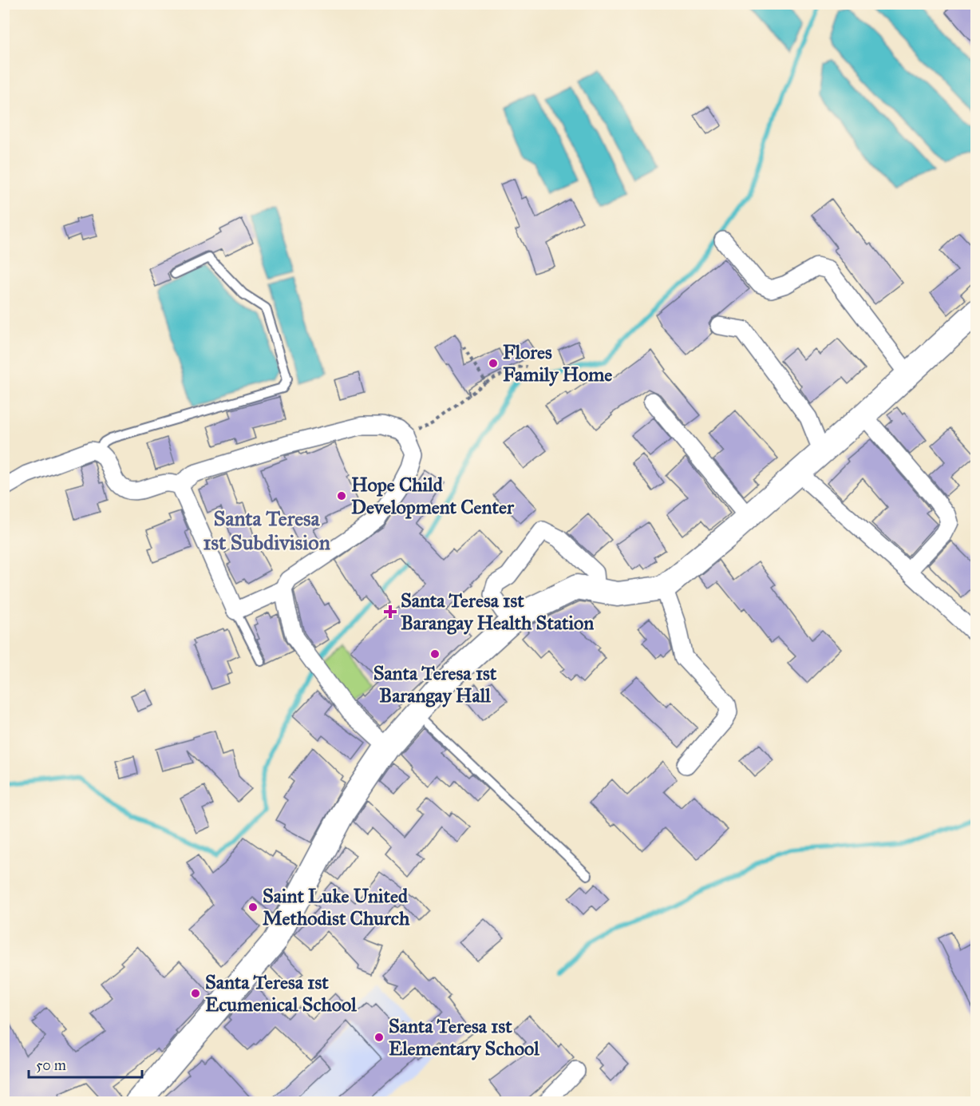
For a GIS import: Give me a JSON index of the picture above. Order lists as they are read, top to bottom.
{
  "districts": ["Santa Teresa 1st Subdivision"],
  "places": {
    "other": [
      "Flores Family Home",
      "Hope Child Development Center",
      "Santa Teresa 1st Barangay Hall",
      "Saint Luke United Methodist Church",
      "Santa Teresa 1st Ecumenical School",
      "Santa Teresa 1st Elementary School"
    ],
    "health": ["Santa Teresa 1st Barangay Health Station"]
  },
  "scale_bar": "50 m"
}
